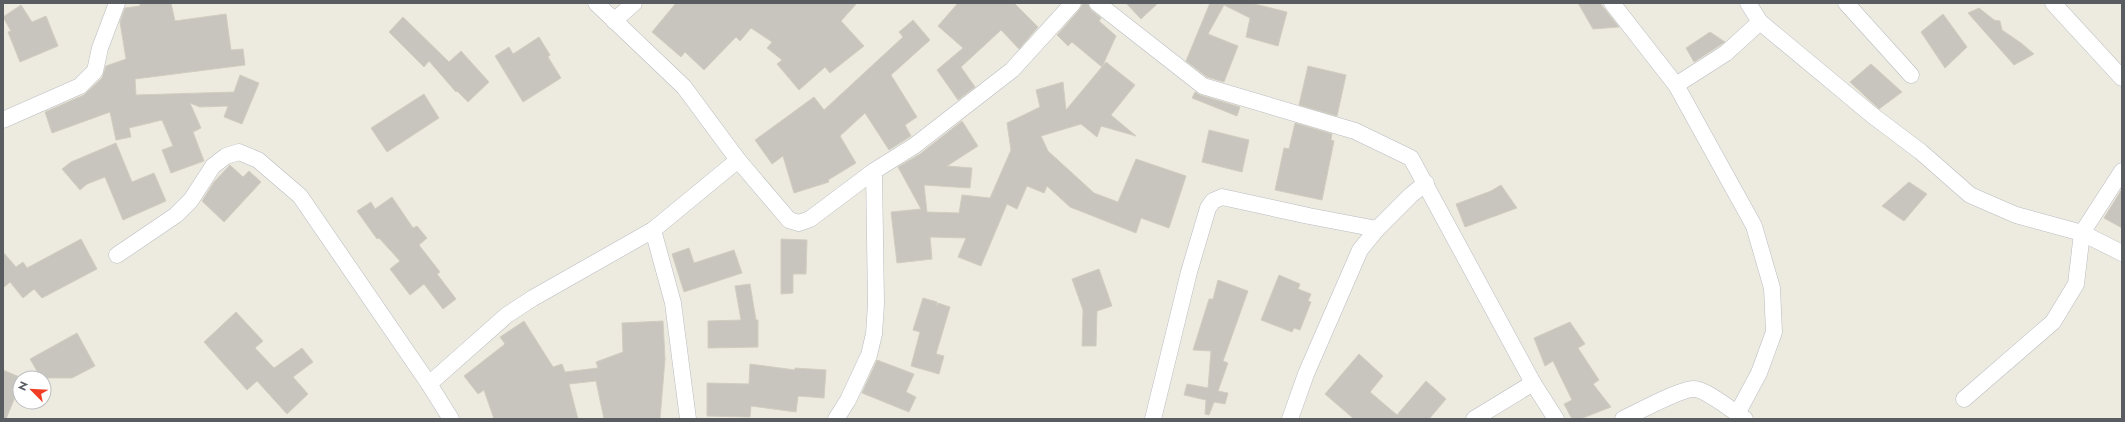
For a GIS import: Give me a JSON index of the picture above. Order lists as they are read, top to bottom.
{
  "north": "top left"
}
